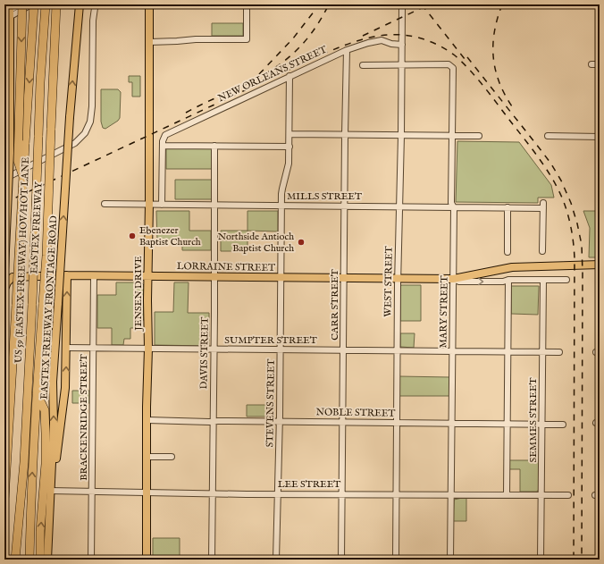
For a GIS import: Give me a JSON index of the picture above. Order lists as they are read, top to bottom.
{
  "streets": {
    "highway": ["EASTEX FREEWAY", "US 59 (EASTEX FREEWAY) HOV/HOT LANE"],
    "main road": ["LORRAINE STREET", "JENSEN DRIVE", "EASTEX FREEWAY FRONTAGE ROAD"],
    "street": [
      "NEW ORLEANS STREET",
      "MILLS STREET",
      "WEST STREET",
      "CARR STREET",
      "MARY STREET",
      "SUMPTER STREET",
      "DAVIS STREET",
      "STEVENS STREET",
      "NOBLE STREET",
      "BRACKENRIDGE STREET",
      "SEMMES STREET",
      "LEE STREET"
    ]
  },
  "crossings": [
    ["NEW ORLEANS STREET", "WEST STREET"],
    ["NEW ORLEANS STREET", "CARR STREET"],
    ["NEW ORLEANS STREET", "STEVENS STREET"],
    ["MILLS STREET", "WEST STREET"],
    ["MILLS STREET", "JENSEN DRIVE"],
    ["MILLS STREET", "CARR STREET"],
    ["MILLS STREET", "MARY STREET"],
    ["MILLS STREET", "DAVIS STREET"],
    ["MILLS STREET", "STEVENS STREET"],
    ["LORRAINE STREET", "WEST STREET"],
    ["LORRAINE STREET", "JENSEN DRIVE"],
    ["LORRAINE STREET", "CARR STREET"],
    ["LORRAINE STREET", "MARY STREET"],
    ["LORRAINE STREET", "DAVIS STREET"],
    ["LORRAINE STREET", "STEVENS STREET"],
    ["LORRAINE STREET", "BRACKENRIDGE STREET"],
    ["LORRAINE STREET", "SEMMES STREET"],
    ["WEST STREET", "MARY STREET"],
    ["WEST STREET", "SUMPTER STREET"],
    ["WEST STREET", "NOBLE STREET"],
    ["WEST STREET", "LEE STREET"],
    ["JENSEN DRIVE", "SUMPTER STREET"],
    ["JENSEN DRIVE", "NOBLE STREET"],
    ["JENSEN DRIVE", "LEE STREET"],
    ["CARR STREET", "SUMPTER STREET"],
    ["CARR STREET", "NOBLE STREET"],
    ["CARR STREET", "LEE STREET"],
    ["EASTEX FREEWAY FRONTAGE ROAD", "LEE STREET"],
    ["MARY STREET", "SUMPTER STREET"],
    ["MARY STREET", "NOBLE STREET"],
    ["MARY STREET", "LEE STREET"],
    ["SUMPTER STREET", "DAVIS STREET"],
    ["SUMPTER STREET", "STEVENS STREET"],
    ["SUMPTER STREET", "BRACKENRIDGE STREET"],
    ["SUMPTER STREET", "SEMMES STREET"],
    ["DAVIS STREET", "NOBLE STREET"],
    ["DAVIS STREET", "LEE STREET"],
    ["STEVENS STREET", "NOBLE STREET"],
    ["STEVENS STREET", "LEE STREET"],
    ["NOBLE STREET", "SEMMES STREET"],
    ["BRACKENRIDGE STREET", "LEE STREET"],
    ["SEMMES STREET", "LEE STREET"]
  ],
  "places": ["Ebenezer Baptist Church", "Northside Antioch Baptist Church"]
}
